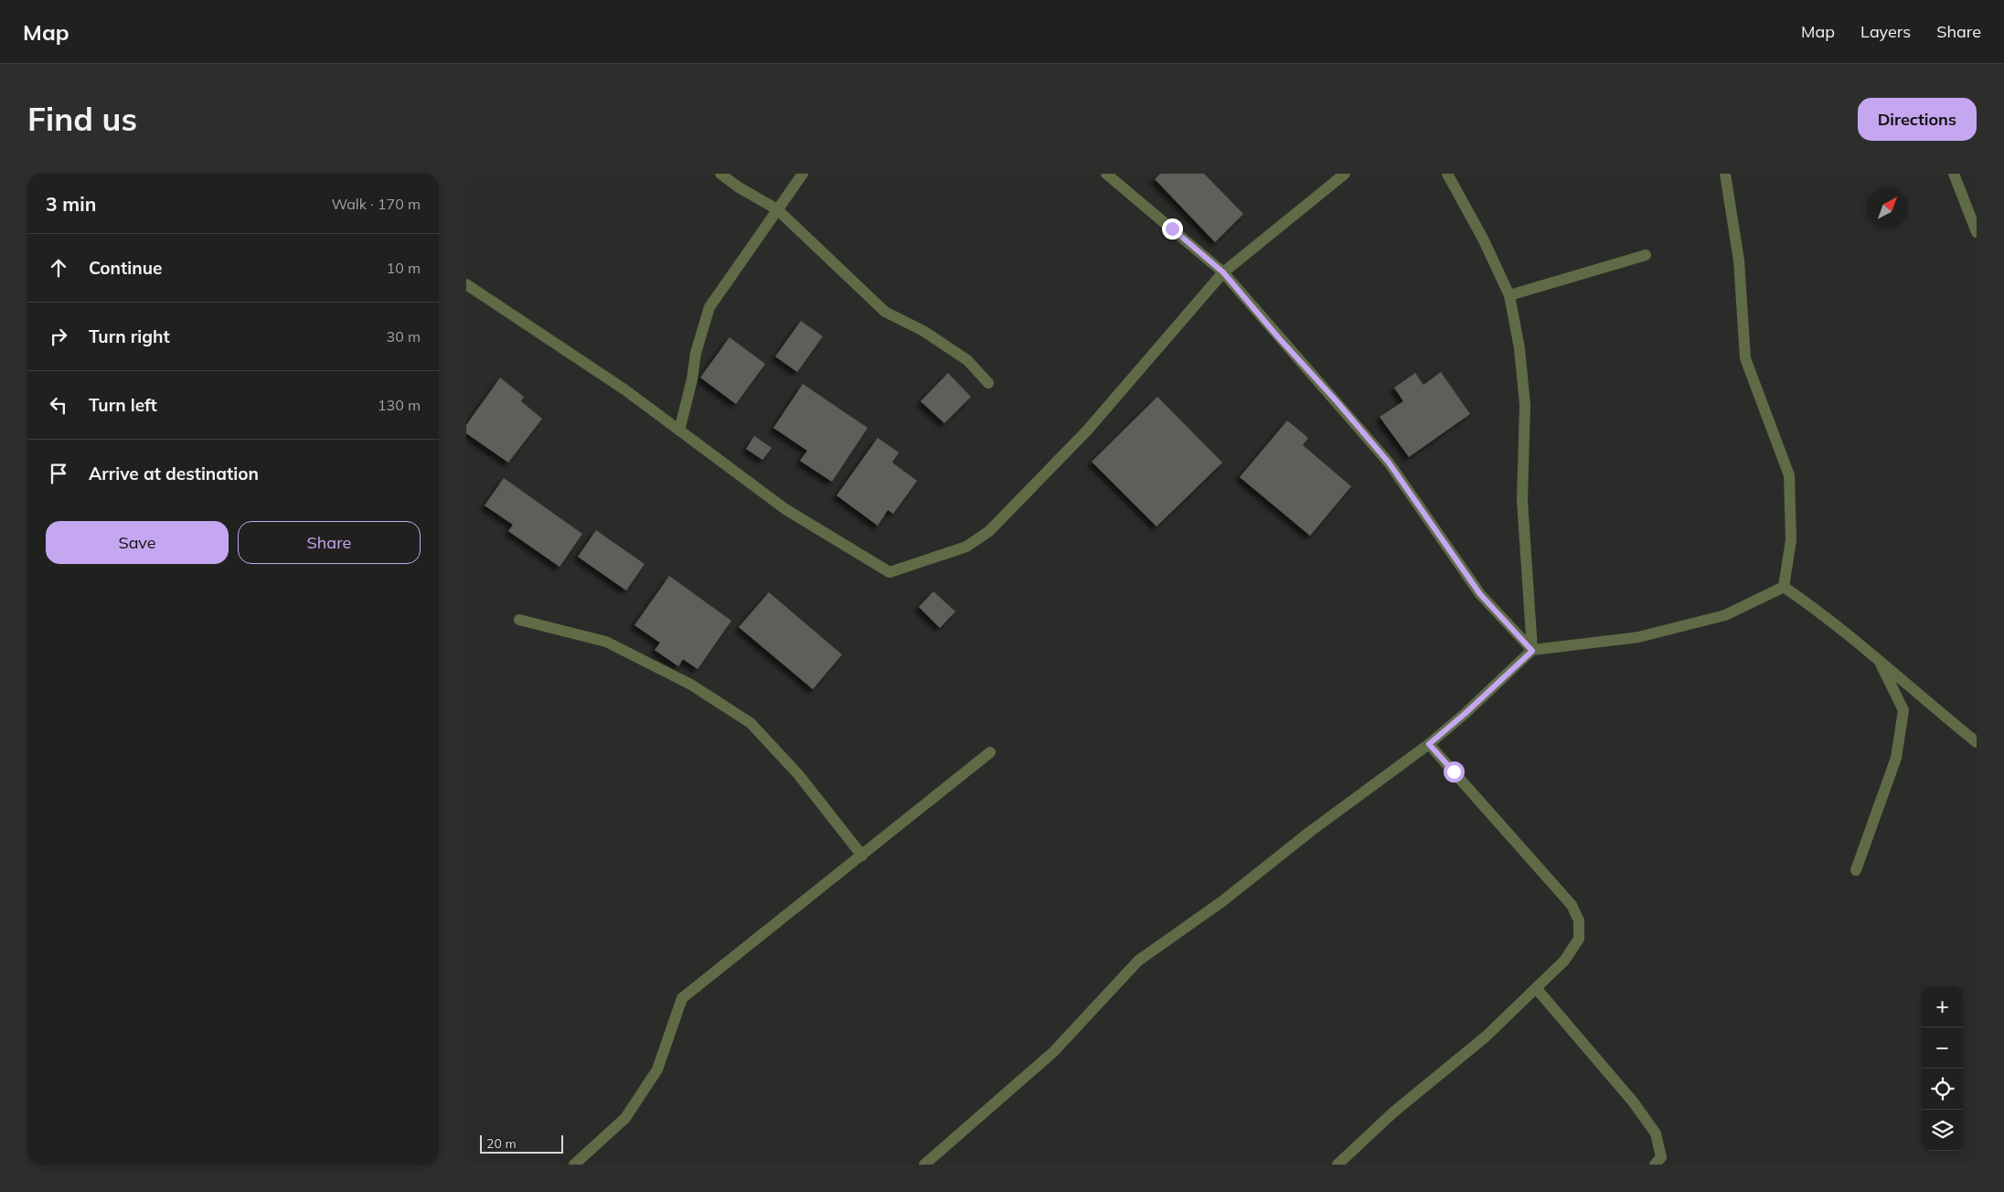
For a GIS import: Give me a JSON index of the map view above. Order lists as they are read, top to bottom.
{
  "scale_bar": "20 m",
  "north": "top right",
  "page": {
    "header": "Map",
    "nav": ["Map", "Layers", "Share"],
    "buttons": [
      "Directions",
      ["Save", "Share"]
    ],
    "title": "Find us",
    "heading": ["3 min", "Walk · 170 m"],
    "list": [
      ["Continue", "10 m"],
      ["Turn right", "30 m"],
      ["Turn left", "130 m"],
      "Arrive at destination"
    ],
    "map_buttons": ["+", "−"],
    "scale": "20 m"
  }
}
